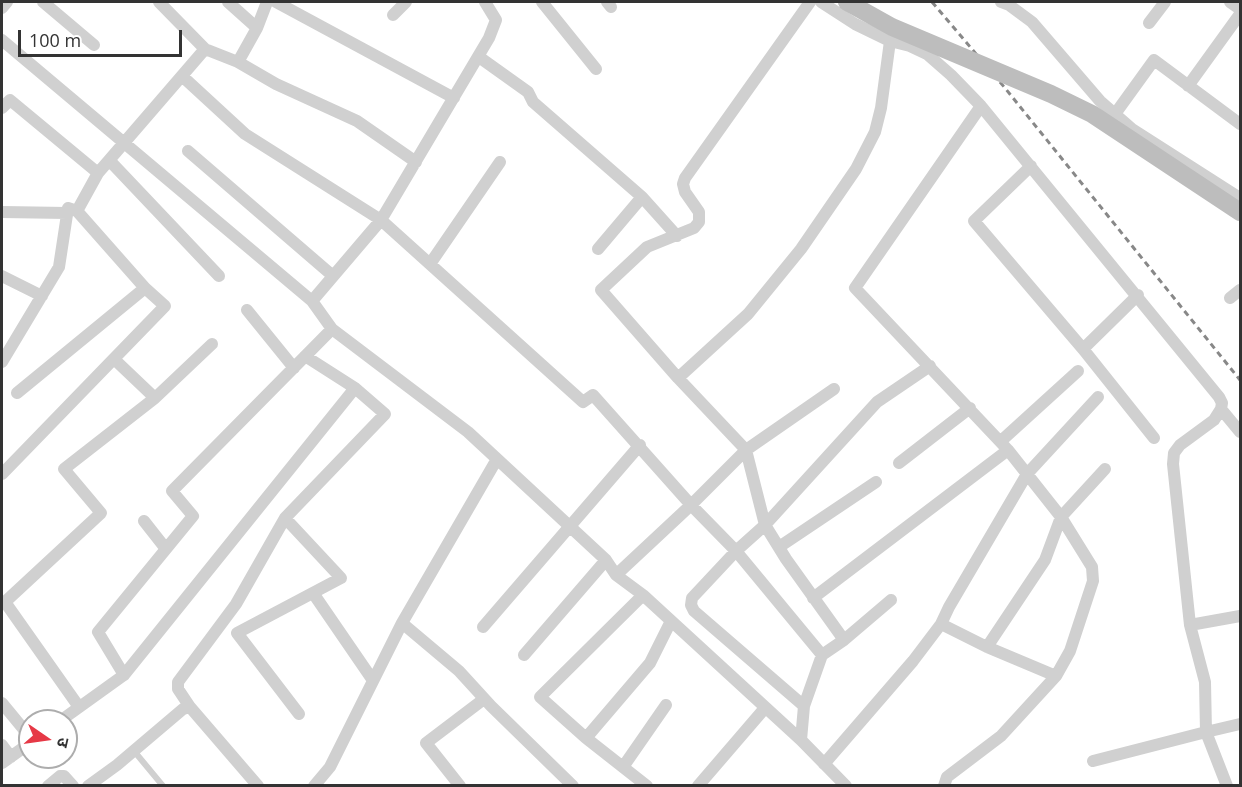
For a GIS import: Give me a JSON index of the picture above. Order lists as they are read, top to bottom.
{
  "scale_bar": "100 m",
  "north": "right"
}
